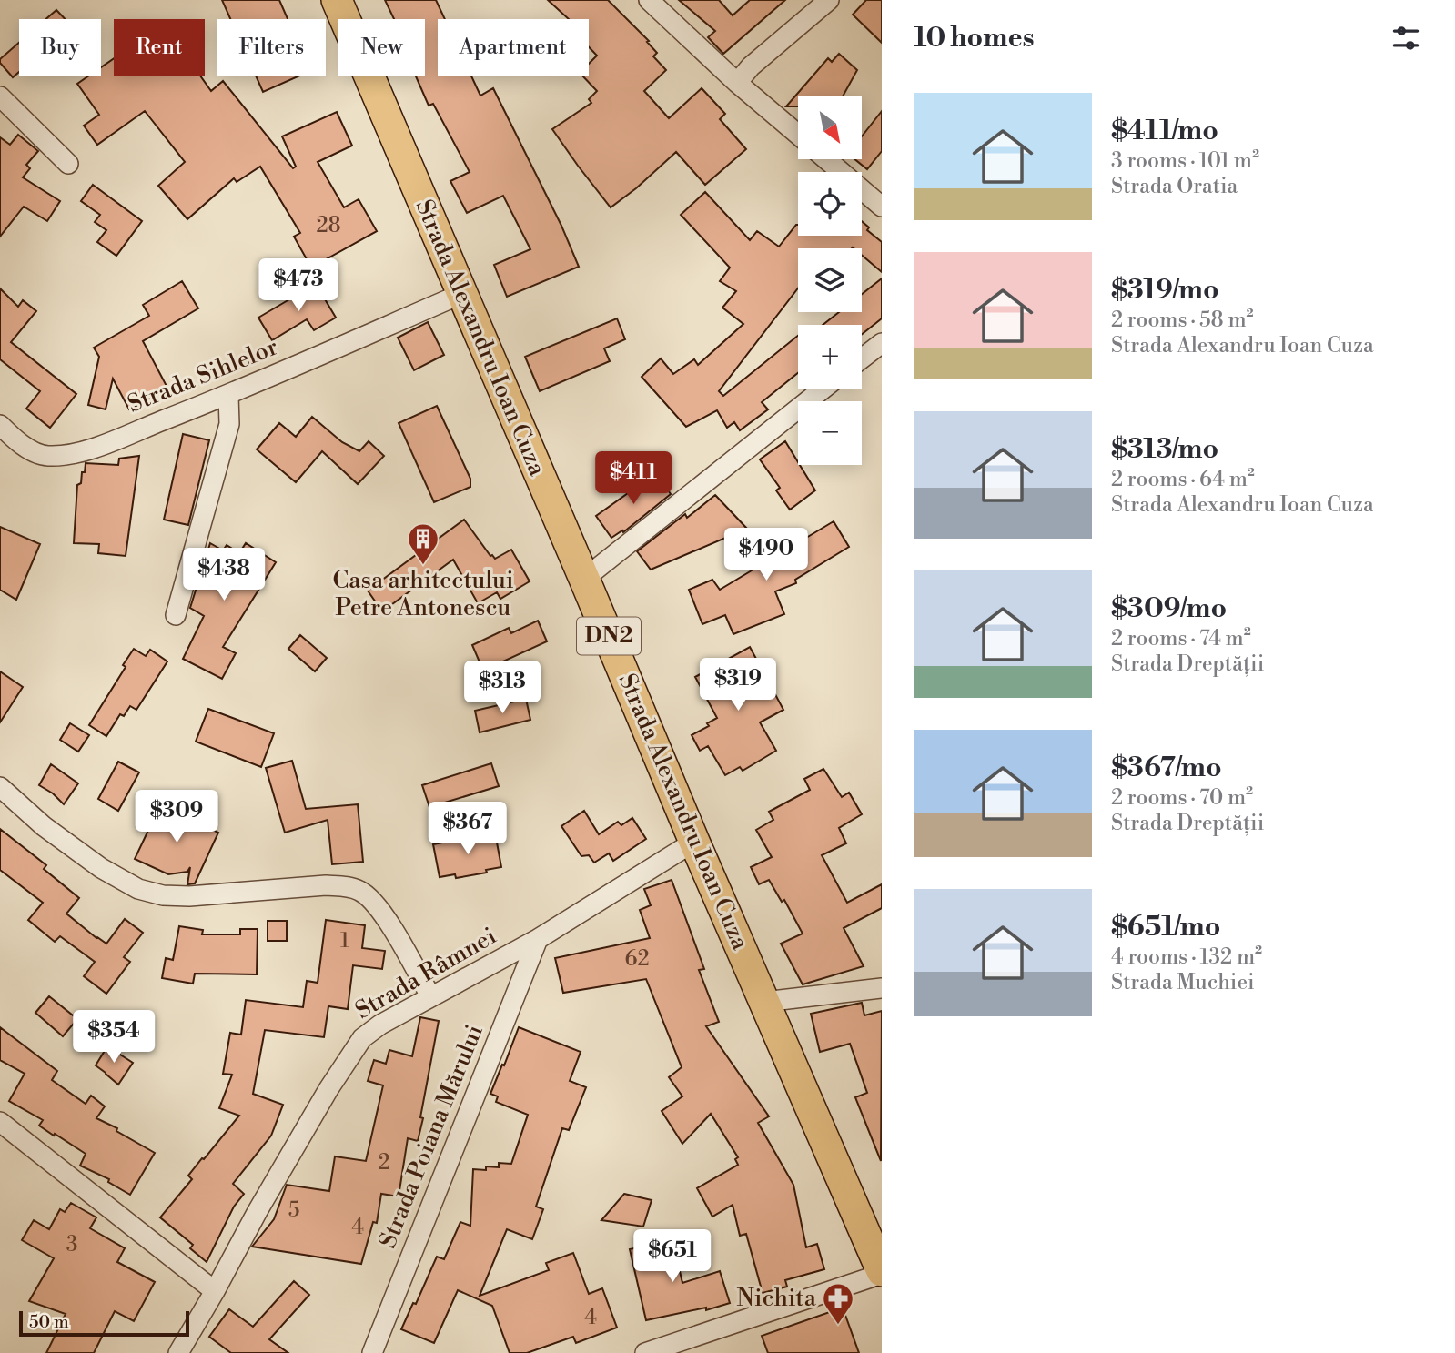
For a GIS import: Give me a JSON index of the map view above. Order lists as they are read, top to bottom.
{
  "streets": {
    "main road": ["Strada Alexandru Ioan Cuza", "DN2"],
    "street": ["Strada Sihlelor", "Strada Râmnei", "Strada Poiana Mărului"]
  },
  "crossings": [
    ["Strada Alexandru Ioan Cuza", "Strada Sihlelor"],
    ["Strada Alexandru Ioan Cuza", "Strada Râmnei"],
    ["Strada Râmnei", "Strada Poiana Mărului"]
  ],
  "places": {
    "building": ["Casa arhitectului Petre Antonescu"],
    "pharmacy": ["Nichita"]
  },
  "house_numbers": [
    "28",
    "1",
    "62",
    "2",
    "5",
    "4",
    "3",
    "4"
  ],
  "scale_bar": "50 m",
  "north": "bottom right",
  "page": {
    "heading": "10 homes",
    "chip": [
      "Buy",
      "Rent",
      "Filters",
      "New",
      "Apartment"
    ],
    "list": [
      {
        "name": "$411/mo",
        "note": "3 rooms · 101 m² · Strada Oratia"
      },
      {
        "name": "$319/mo",
        "note": "2 rooms · 58 m² · Strada Alexandru Ioan Cuza"
      },
      {
        "name": "$313/mo",
        "note": "2 rooms · 64 m² · Strada Alexandru Ioan Cuza"
      },
      {
        "name": "$309/mo",
        "note": "2 rooms · 74 m² · Strada Dreptății"
      },
      {
        "name": "$367/mo",
        "note": "2 rooms · 70 m² · Strada Dreptății"
      },
      {
        "name": "$651/mo",
        "note": "4 rooms · 132 m² · Strada Muchiei"
      }
    ],
    "map_buttons": ["+", "−"],
    "price": [
      "$473",
      "$411",
      "$490",
      "$438",
      "$319",
      "$313",
      "$309",
      "$367",
      "$354",
      "$651"
    ],
    "scale": "50 m"
  }
}
